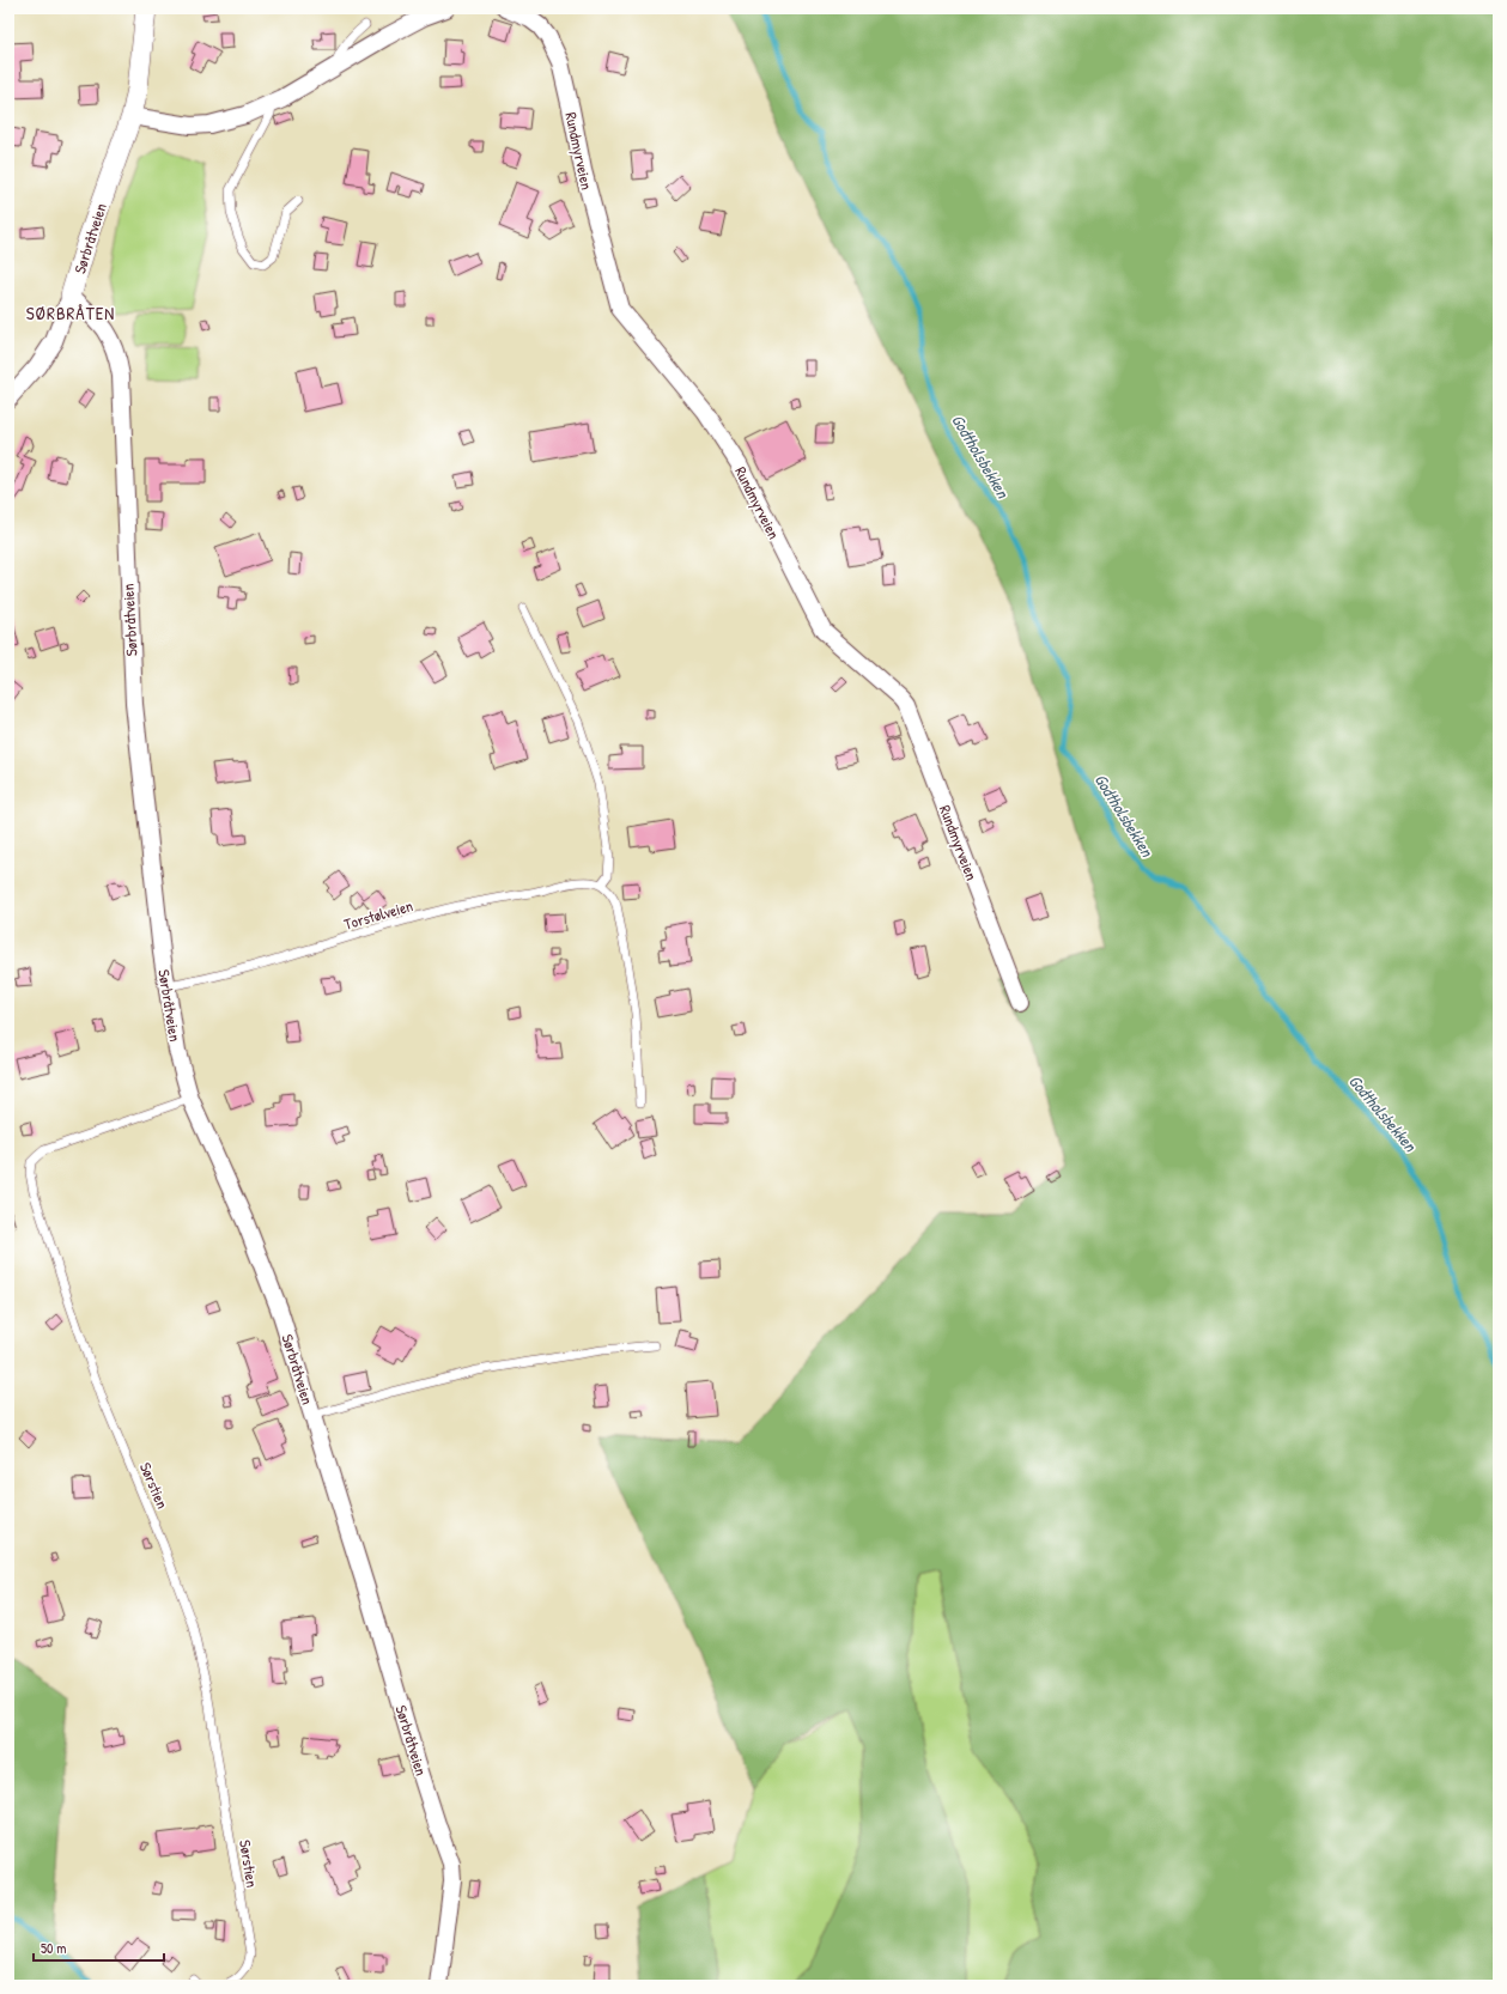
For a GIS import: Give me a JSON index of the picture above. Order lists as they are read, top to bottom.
{
  "streets": {
    "street": ["Rundmyrveien", "Sørbråtveien"],
    "lane": ["Torstølveien", "Sørstien"]
  },
  "crossings": [
    ["Sørbråtveien", "Torstølveien"],
    ["Sørbråtveien", "Sørstien"]
  ],
  "districts": ["SØRBRÅTEN"],
  "water": ["Godtholsbekken"],
  "scale_bar": "50 m"
}
